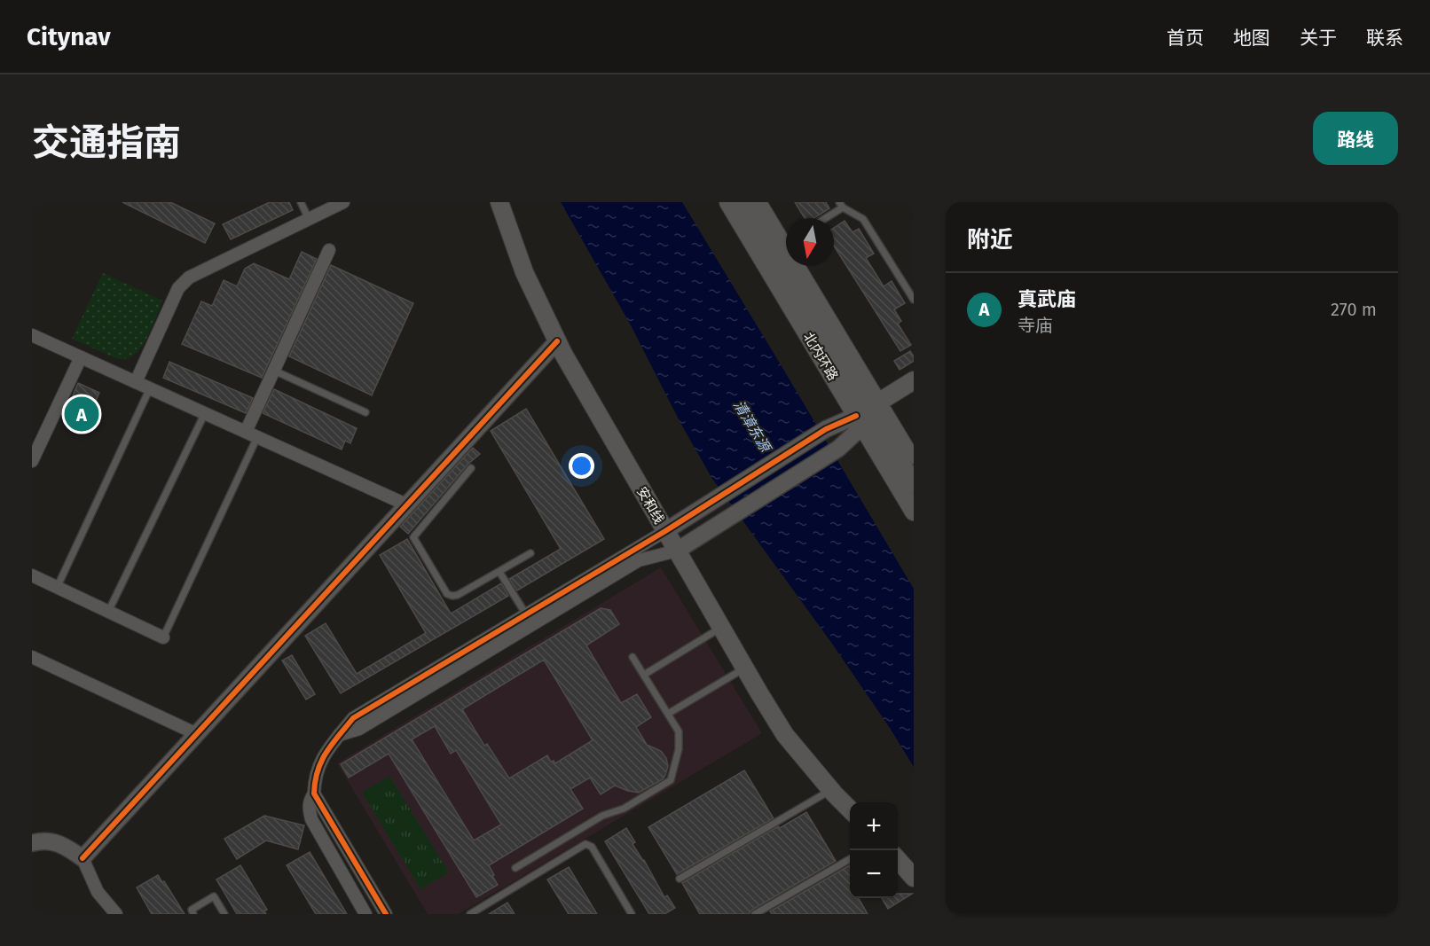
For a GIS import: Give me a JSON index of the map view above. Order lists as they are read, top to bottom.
{
  "streets": {
    "main road": ["北内环路", "安和线"]
  },
  "water": ["清漳东源"],
  "north": "bottom",
  "page": {
    "header": "Citynav",
    "nav": [
      "首页",
      "地图",
      "关于",
      "联系"
    ],
    "title": "交通指南",
    "buttons": "路线",
    "heading": "附近",
    "list": [
      {
        "mark": "A",
        "name": "真武庙",
        "note": "寺庙",
        "value": "270 m"
      }
    ],
    "pins": "A",
    "map_buttons": ["+", "−"]
  }
}
